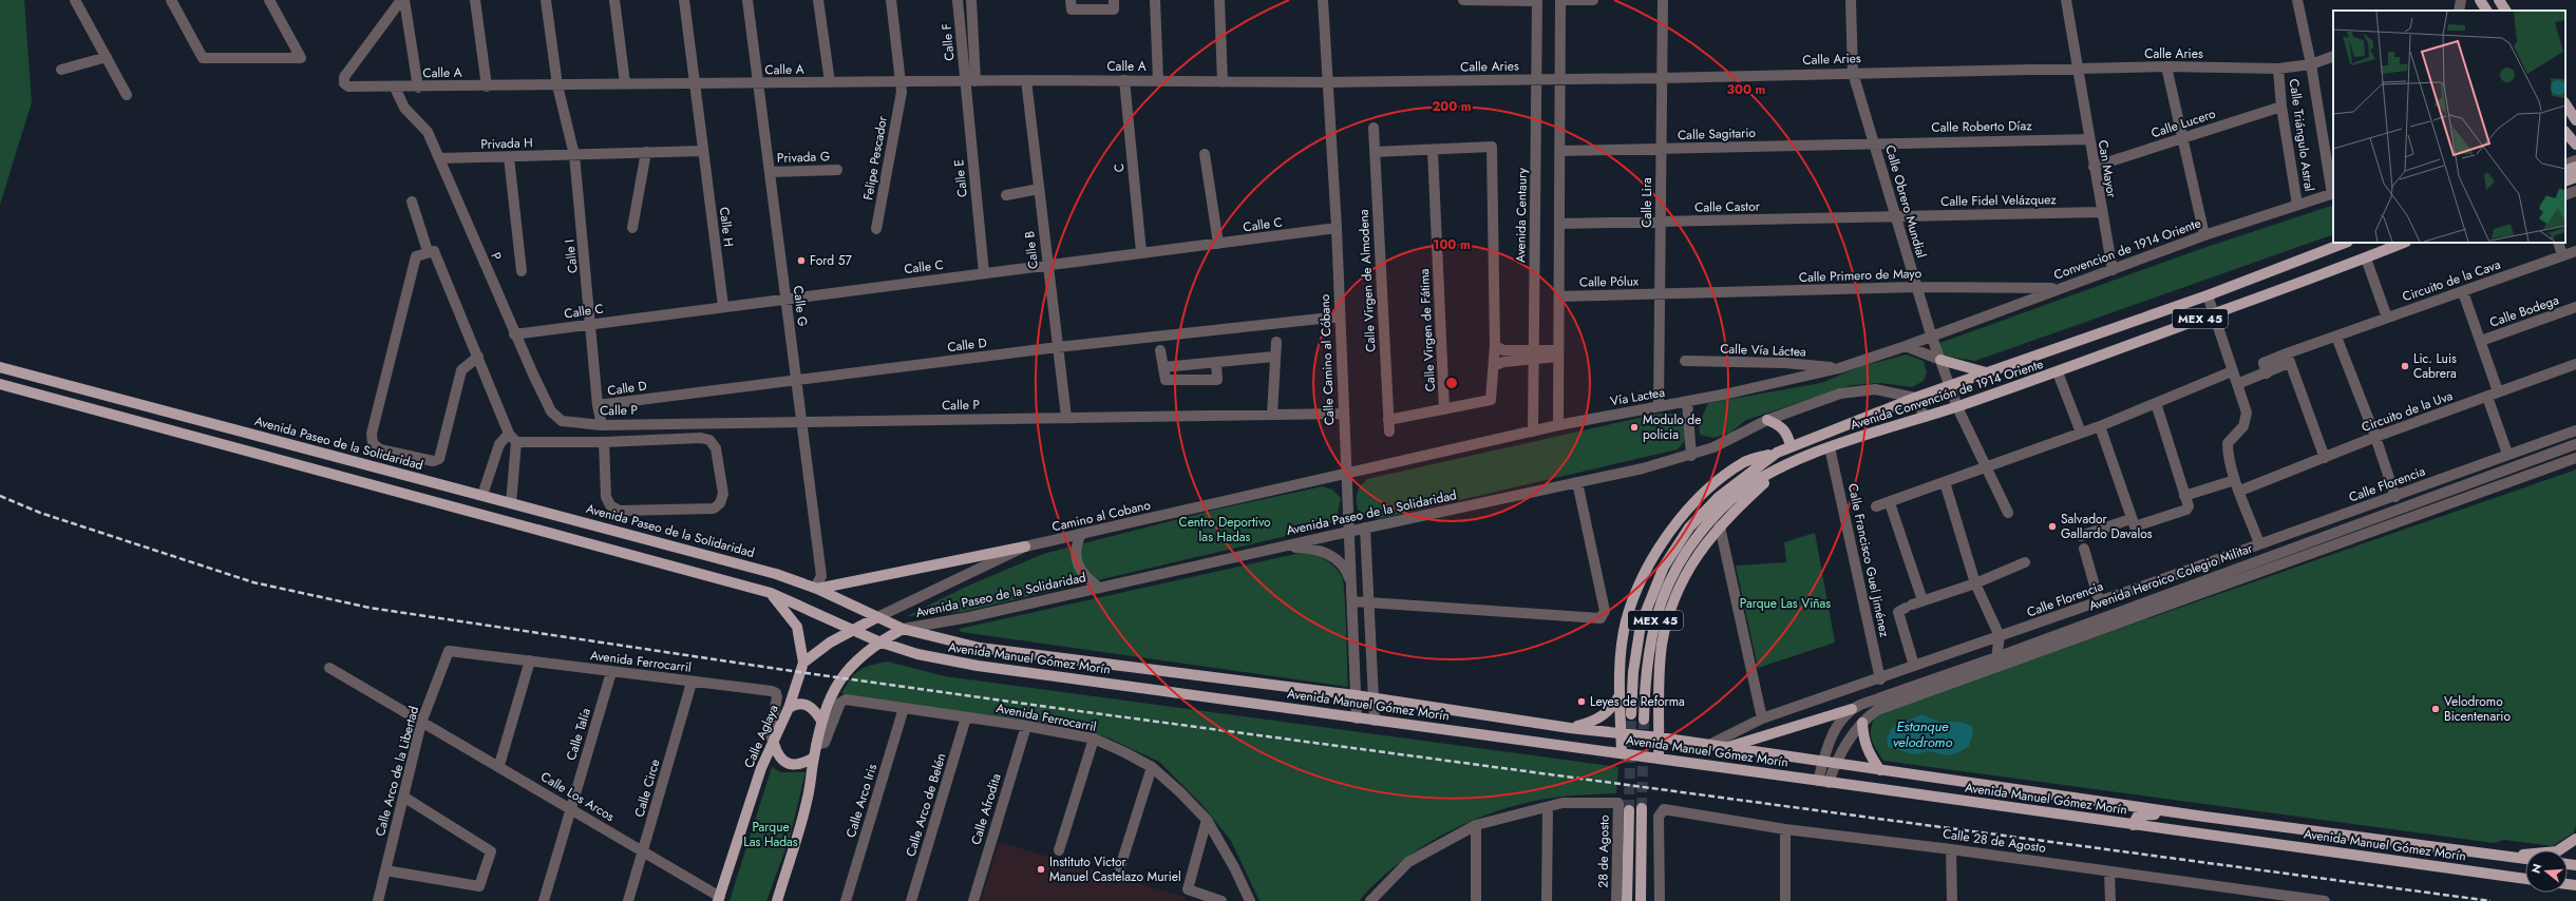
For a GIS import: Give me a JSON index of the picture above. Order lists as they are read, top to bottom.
{
  "streets": {
    "main road": [
      "MEX 45",
      "Avenida Convención de 1914 Oriente",
      "Avenida Paseo de la Solidaridad",
      "Avenida Manuel Gómez Morín",
      "Calle Aglaya"
    ],
    "street": [
      "Calle F",
      "Calle Aries",
      "Calle A",
      "Calle Lucero",
      "Calle Roberto Díaz",
      "Calle Sagitario",
      "Calle Triángulo Astral",
      "Privada H",
      "Privada G",
      "Felipe Pescador",
      "C",
      "Can Mayor",
      "Calle E",
      "Calle Fidel Velázquez",
      "Calle Obrero Mundial",
      "Calle Lira",
      "Calle Castor",
      "Avenida Centaury",
      "Calle C",
      "Calle H",
      "Convencion de 1914 Oriente",
      "Calle B",
      "P",
      "Calle I",
      "Calle Primero de Mayo",
      "Calle Virgen de Almodena",
      "Circuito de la Cava",
      "Calle Pólux",
      "Calle G",
      "Calle Bodega",
      "Calle Virgen de Fátima",
      "Calle D",
      "Calle Vía Láctea",
      "Calle Camino al Cóbano",
      "Vía Lactea",
      "Calle P",
      "Circuito de la Uva",
      "Calle Florencia",
      "Camino al Cobano",
      "Calle Francisco Guel Jiménez",
      "Avenida Heroico Colegio Militar",
      "Avenida Ferrocarril",
      "Calle Talía",
      "Calle Arco de la Libertad",
      "Calle Circe",
      "Calle Los Arcos",
      "Calle Arco Iris",
      "Calle Arco de Belén",
      "Calle Afrodita",
      "Calle 28 de Agosto",
      "28 de Agosto"
    ]
  },
  "crossings": [
    ["Calle F", "Calle A"],
    ["Calle F", "Calle E"],
    ["Calle Aries", "Calle A"],
    ["Calle Aries", "Calle Triángulo Astral"],
    ["Calle Aries", "Can Mayor"],
    ["Calle Aries", "Calle Obrero Mundial"],
    ["Calle Aries", "Calle Lira"],
    ["Calle Aries", "Avenida Centaury"],
    ["Calle Aries", "Calle Camino al Cóbano"],
    ["Calle A", "Felipe Pescador"],
    ["Calle A", "C"],
    ["Calle A", "Calle E"],
    ["Calle A", "Calle H"],
    ["Calle A", "Calle B"],
    ["Calle A", "P"],
    ["Calle A", "Calle I"],
    ["Calle A", "Calle G"],
    ["Calle A", "Calle Camino al Cóbano"],
    ["Calle Lucero", "Calle Triángulo Astral"],
    ["Calle Lucero", "Can Mayor"],
    ["Calle Roberto Díaz", "Calle Sagitario"],
    ["Calle Roberto Díaz", "Can Mayor"],
    ["Calle Roberto Díaz", "Calle Obrero Mundial"],
    ["Calle Sagitario", "Calle Obrero Mundial"],
    ["Calle Sagitario", "Calle Lira"],
    ["Calle Triángulo Astral", "Convencion de 1914 Oriente"],
    ["Privada H", "P"],
    ["Privada H", "Calle I"],
    ["Privada G", "Calle G"],
    ["C", "Calle C"],
    ["Can Mayor", "Calle Fidel Velázquez"],
    ["Can Mayor", "Convencion de 1914 Oriente"],
    ["Calle E", "Calle C"],
    ["Calle Fidel Velázquez", "Calle Obrero Mundial"],
    ["Calle Fidel Velázquez", "Calle Castor"],
    ["Calle Obrero Mundial", "Calle Castor"],
    ["Calle Obrero Mundial", "Convencion de 1914 Oriente"],
    ["Calle Obrero Mundial", "Calle Primero de Mayo"],
    ["Calle Obrero Mundial", "Avenida Convención de 1914 Oriente"],
    ["Calle Obrero Mundial", "Vía Lactea"],
    ["Calle Lira", "Calle Castor"],
    ["Calle Lira", "Calle Primero de Mayo"],
    ["Calle Lira", "Calle Pólux"],
    ["Calle Lira", "Vía Lactea"],
    ["Avenida Centaury", "Vía Lactea"],
    ["Calle C", "Calle H"],
    ["Calle C", "Calle B"],
    ["Calle C", "P"],
    ["Calle C", "Calle I"],
    ["Calle C", "Calle G"],
    ["Calle C", "Calle Camino al Cóbano"],
    ["Convencion de 1914 Oriente", "Calle Primero de Mayo"],
    ["Convencion de 1914 Oriente", "Vía Lactea"],
    ["Calle B", "Calle D"],
    ["Calle B", "Calle P"],
    ["P", "Calle P"],
    ["Calle I", "Calle D"],
    ["Calle I", "Calle P"],
    ["Calle Primero de Mayo", "Calle Pólux"],
    ["Calle G", "Calle D"],
    ["Calle G", "Calle P"],
    ["Calle G", "Avenida Paseo de la Solidaridad"],
    ["Calle D", "Calle Camino al Cóbano"],
    ["Calle Vía Láctea", "Vía Lactea"],
    ["Calle Camino al Cóbano", "Vía Lactea"],
    ["Calle Camino al Cóbano", "Calle P"],
    ["Calle Camino al Cóbano", "Avenida Paseo de la Solidaridad"],
    ["Calle Camino al Cóbano", "Camino al Cobano"],
    ["Calle Camino al Cóbano", "Avenida Manuel Gómez Morín"],
    ["Avenida Convención de 1914 Oriente", "Avenida Paseo de la Solidaridad"],
    ["Avenida Convención de 1914 Oriente", "Calle Francisco Guel Jiménez"],
    ["Vía Lactea", "Camino al Cobano"],
    ["Avenida Paseo de la Solidaridad", "Camino al Cobano"],
    ["Avenida Paseo de la Solidaridad", "Avenida Manuel Gómez Morín"],
    ["Calle Florencia", "Calle Francisco Guel Jiménez"],
    ["Calle Florencia", "Avenida Manuel Gómez Morín"],
    ["Avenida Heroico Colegio Militar", "Avenida Manuel Gómez Morín"],
    ["Avenida Ferrocarril", "Calle Talía"],
    ["Avenida Ferrocarril", "Calle Aglaya"],
    ["Avenida Ferrocarril", "Calle Arco de la Libertad"],
    ["Avenida Ferrocarril", "Calle Circe"],
    ["Avenida Ferrocarril", "Calle Arco Iris"],
    ["Avenida Ferrocarril", "Calle Arco de Belén"],
    ["Avenida Ferrocarril", "Calle Afrodita"],
    ["Calle Talía", "Calle Los Arcos"],
    ["Calle Aglaya", "Calle Los Arcos"],
    ["Calle Arco de la Libertad", "Calle Los Arcos"],
    ["Calle Circe", "Calle Los Arcos"]
  ],
  "water": ["Estanque velodromo"],
  "parks": ["Centro Deportivo las Hadas", "Parque Las Viñas", "Parque Las Hadas"],
  "places": [
    "Ford 57",
    "Lic. Luis Cabrera",
    "Modulo de policia",
    "Salvador Gallardo Davalos",
    "Leyes de Reforma",
    "Velodromo Bicentenario",
    "Instituto Victor Manuel Castelazo Muriel"
  ],
  "north": "left",
  "rings": ["300 m", "200 m", "100 m"]
}
